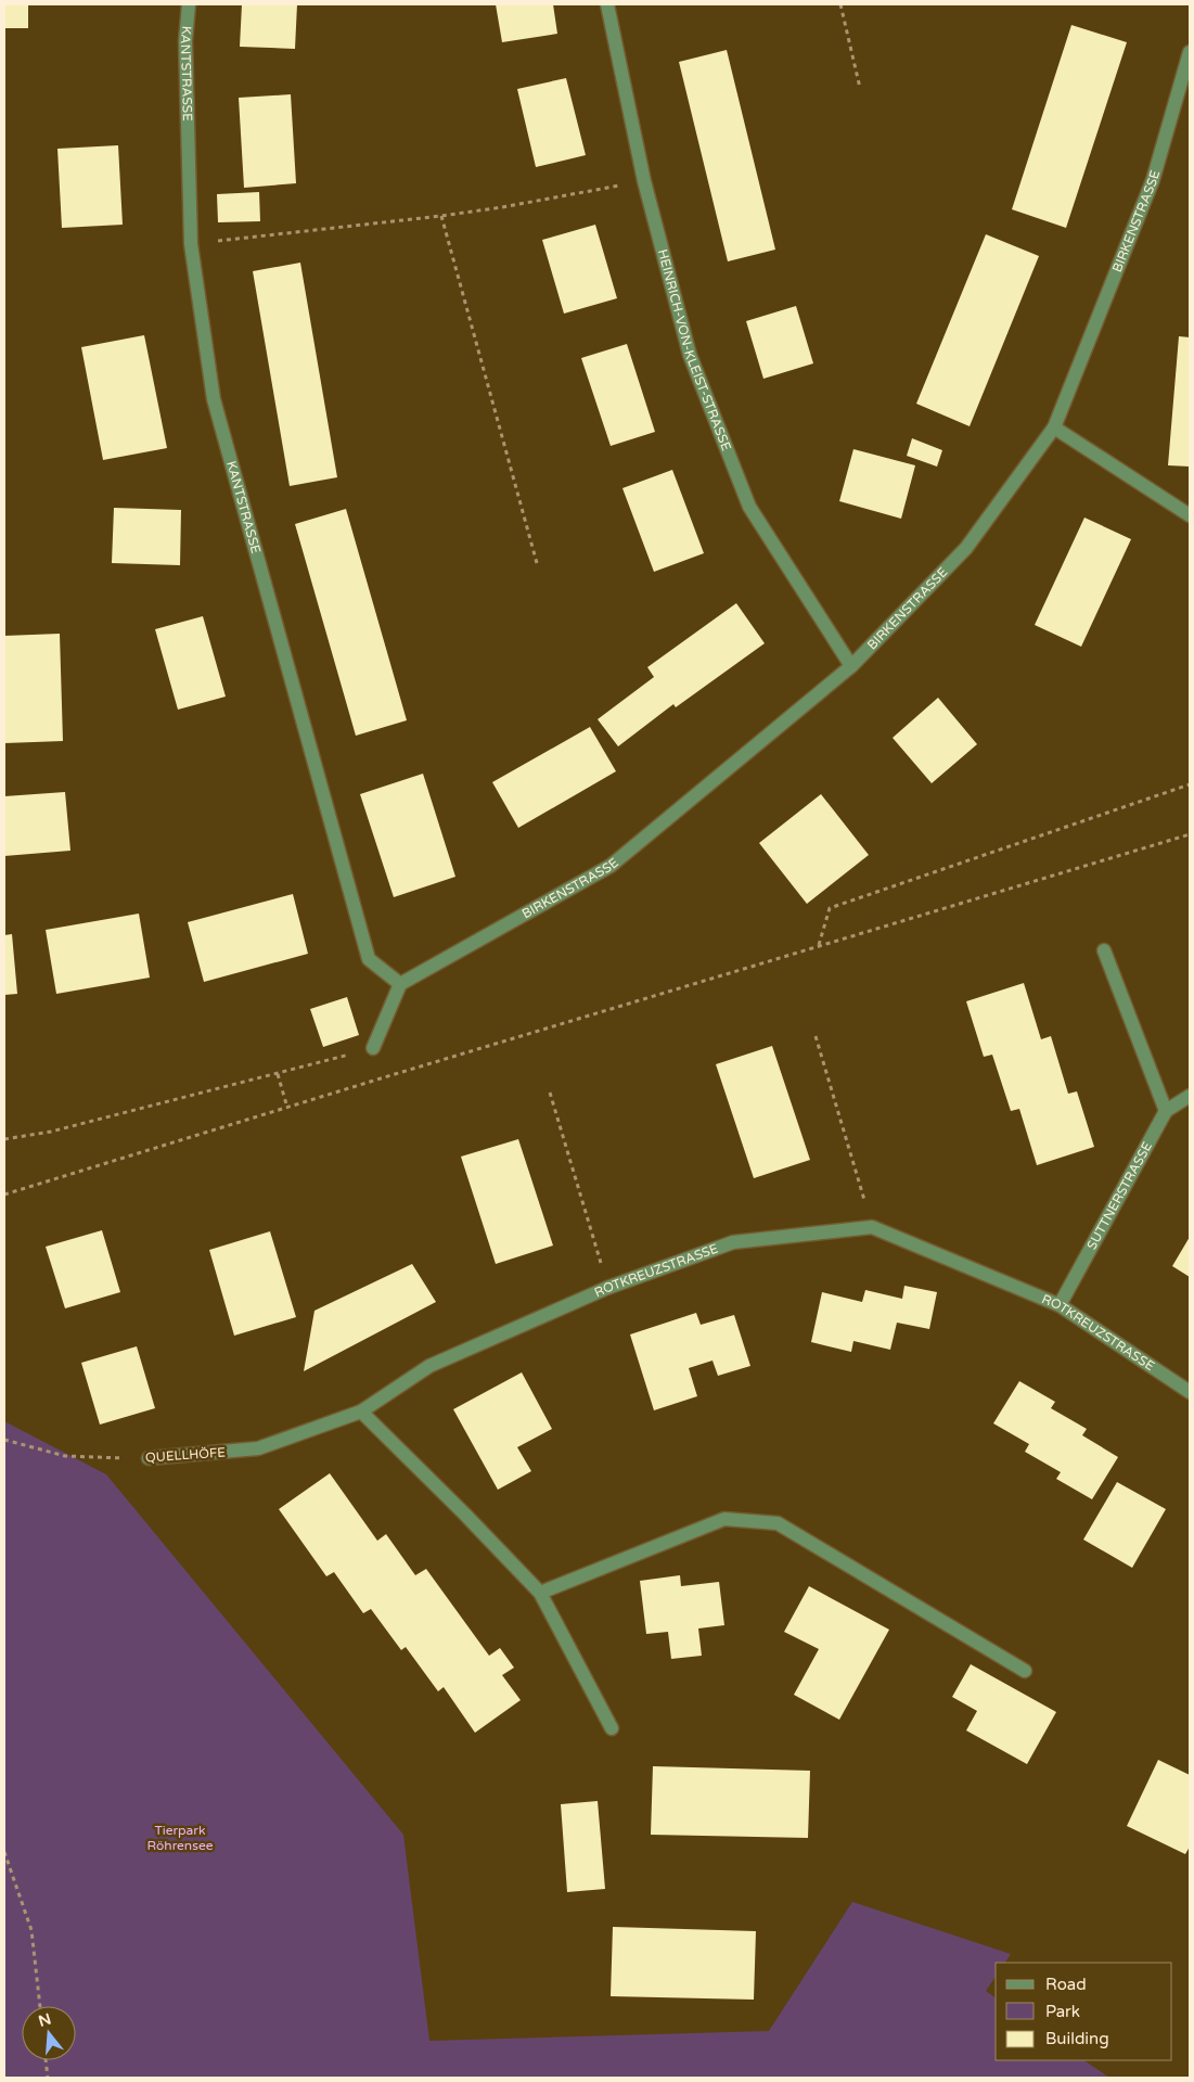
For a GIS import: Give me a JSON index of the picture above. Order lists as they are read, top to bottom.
{
  "streets": {
    "street": [
      "KANTSTRASSE",
      "BIRKENSTRASSE",
      "HEINRICH-VON-KLEIST-STRASSE",
      "SUTTNERSTRASSE",
      "ROTKREUZSTRASSE",
      "QUELLHÖFE"
    ]
  },
  "crossings": [
    ["KANTSTRASSE", "BIRKENSTRASSE"],
    ["BIRKENSTRASSE", "HEINRICH-VON-KLEIST-STRASSE"],
    ["SUTTNERSTRASSE", "ROTKREUZSTRASSE"],
    ["ROTKREUZSTRASSE", "QUELLHÖFE"]
  ],
  "parks": ["Tierpark Röhrensee"],
  "legend": ["Road", "Park", "Building"],
  "north": "top"
}
